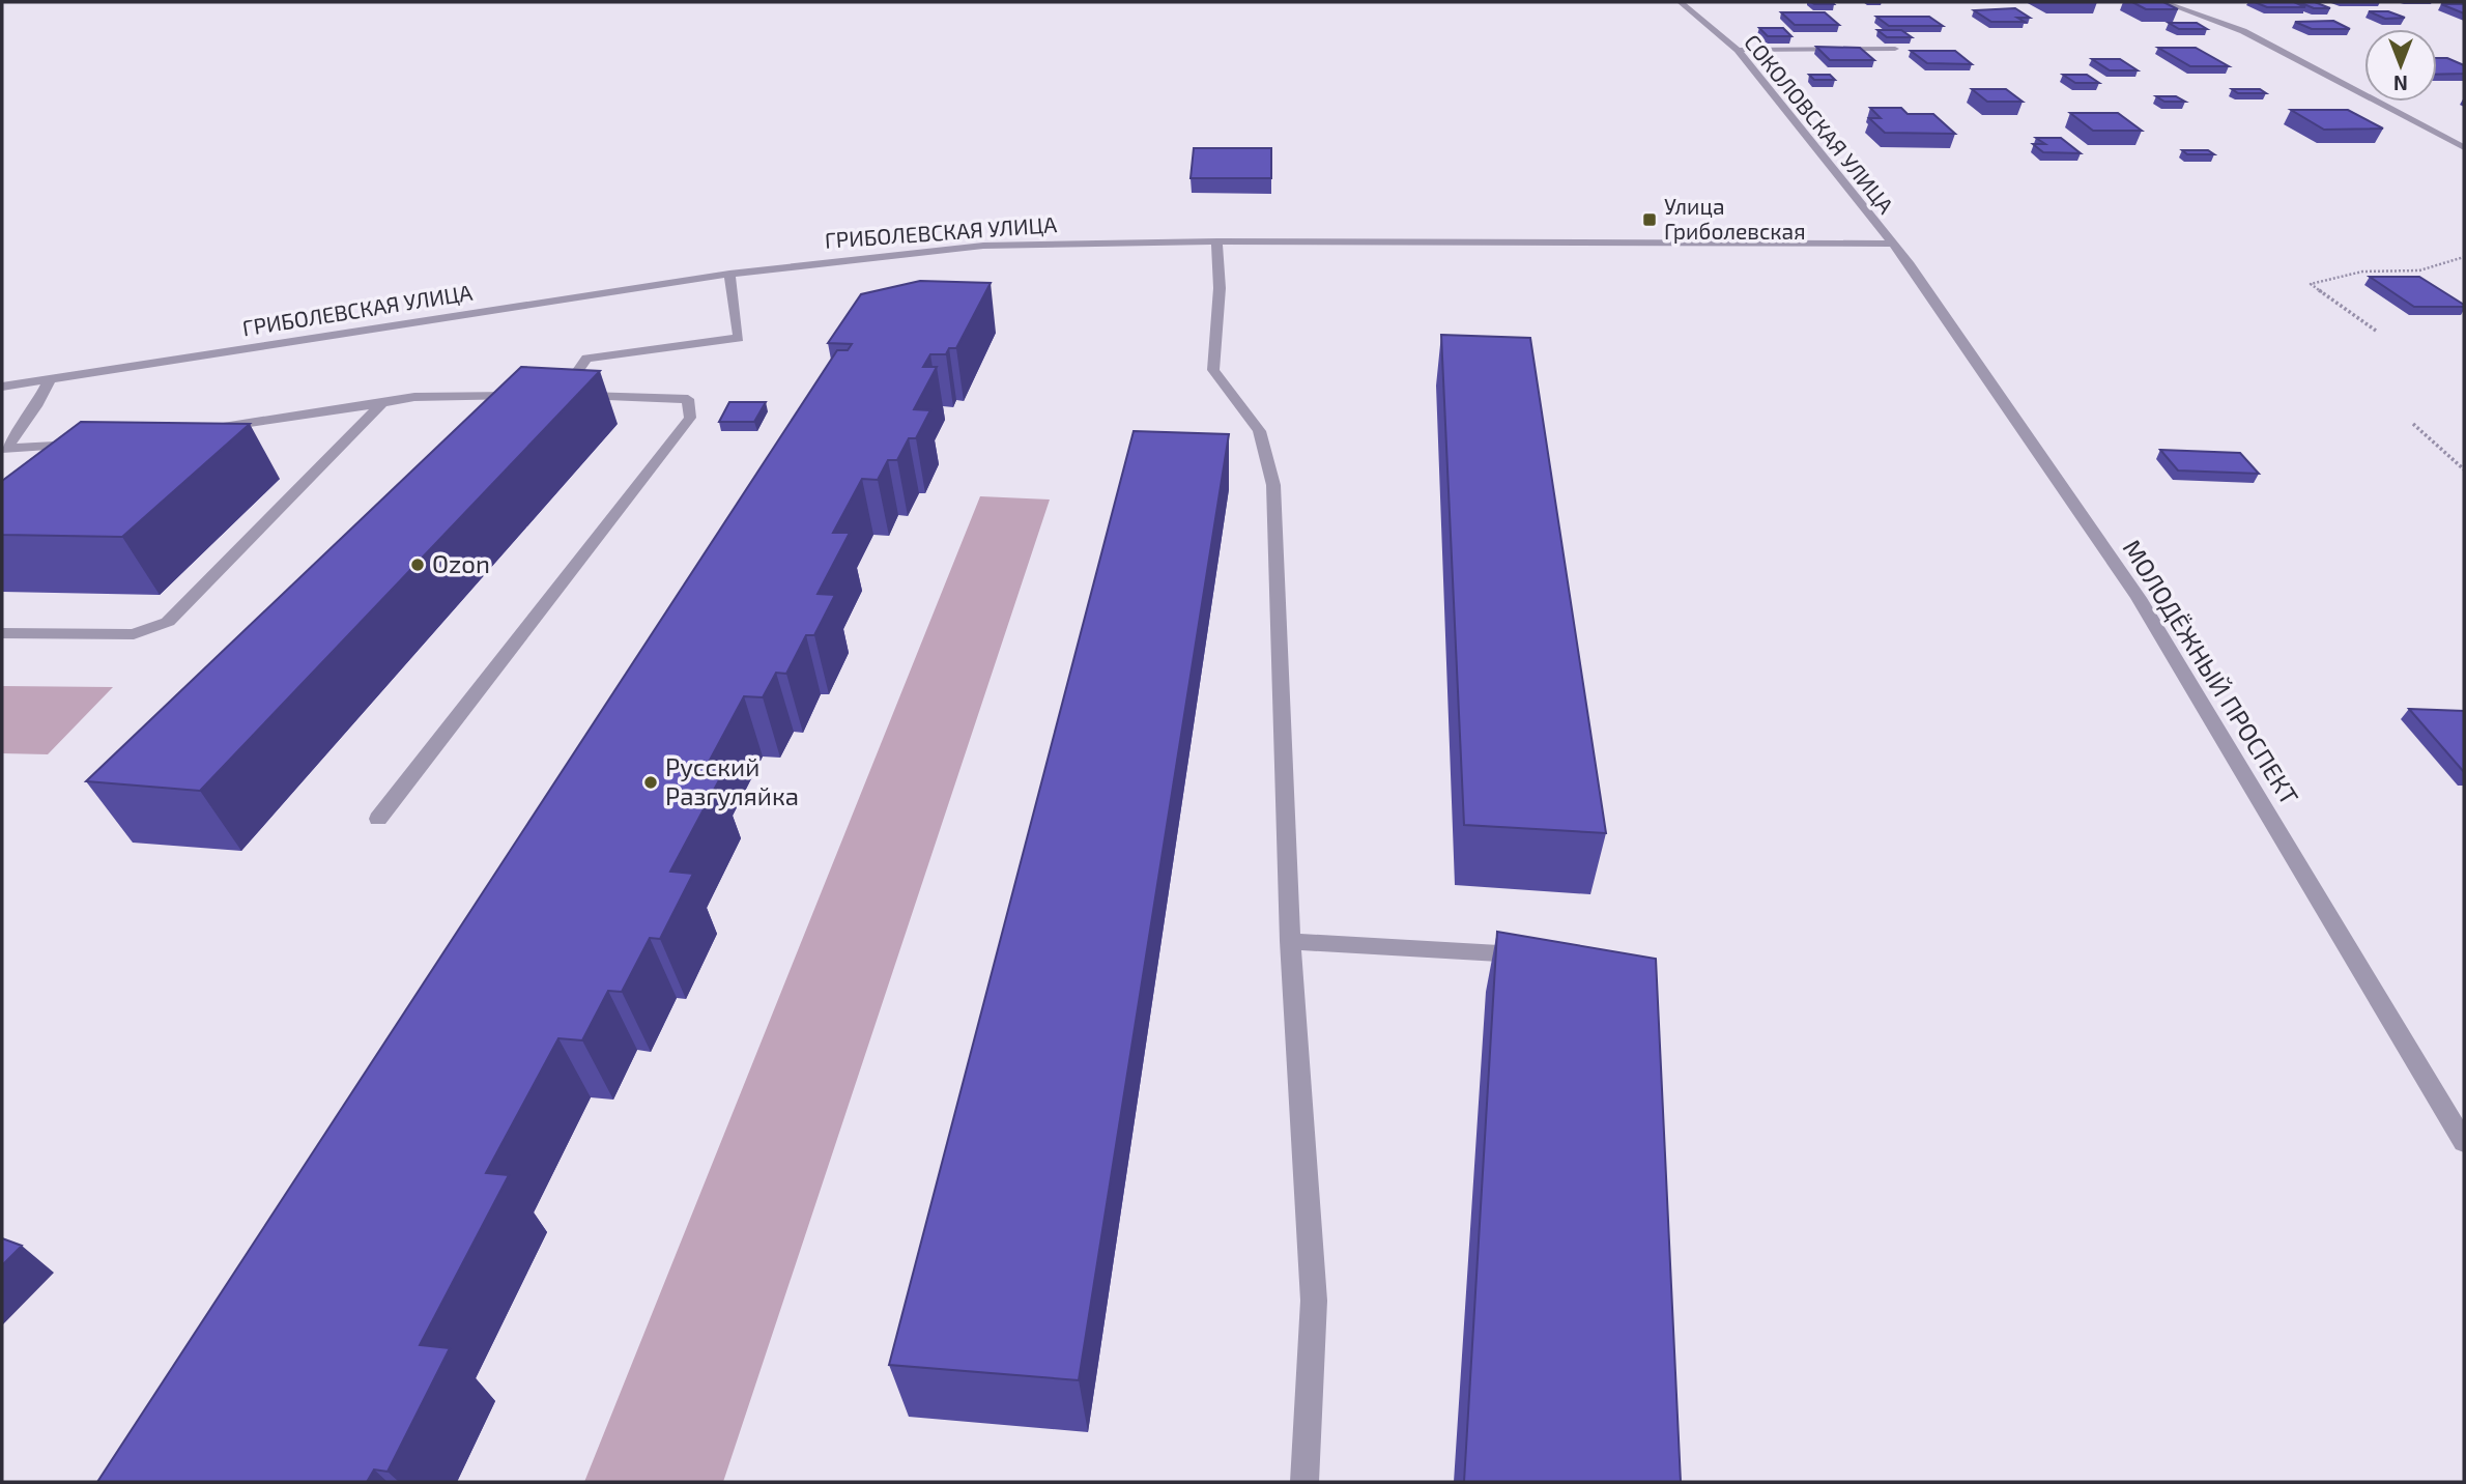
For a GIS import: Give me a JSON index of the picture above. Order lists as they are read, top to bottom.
{
  "streets": {
    "street": ["СОКОЛОВСКАЯ УЛИЦА", "ГРИБОЛЕВСКАЯ УЛИЦА", "МОЛОДЁЖНЫЙ ПРОСПЕКТ"]
  },
  "crossings": [
    ["СОКОЛОВСКАЯ УЛИЦА", "ГРИБОЛЕВСКАЯ УЛИЦА"],
    ["СОКОЛОВСКАЯ УЛИЦА", "МОЛОДЁЖНЫЙ ПРОСПЕКТ"],
    ["ГРИБОЛЕВСКАЯ УЛИЦА", "МОЛОДЁЖНЫЙ ПРОСПЕКТ"]
  ],
  "places": {
    "transit": ["Улица Гриболевская"],
    "other": ["Ozon", "Русский Разгуляйка"]
  },
  "north": "bottom"
}
